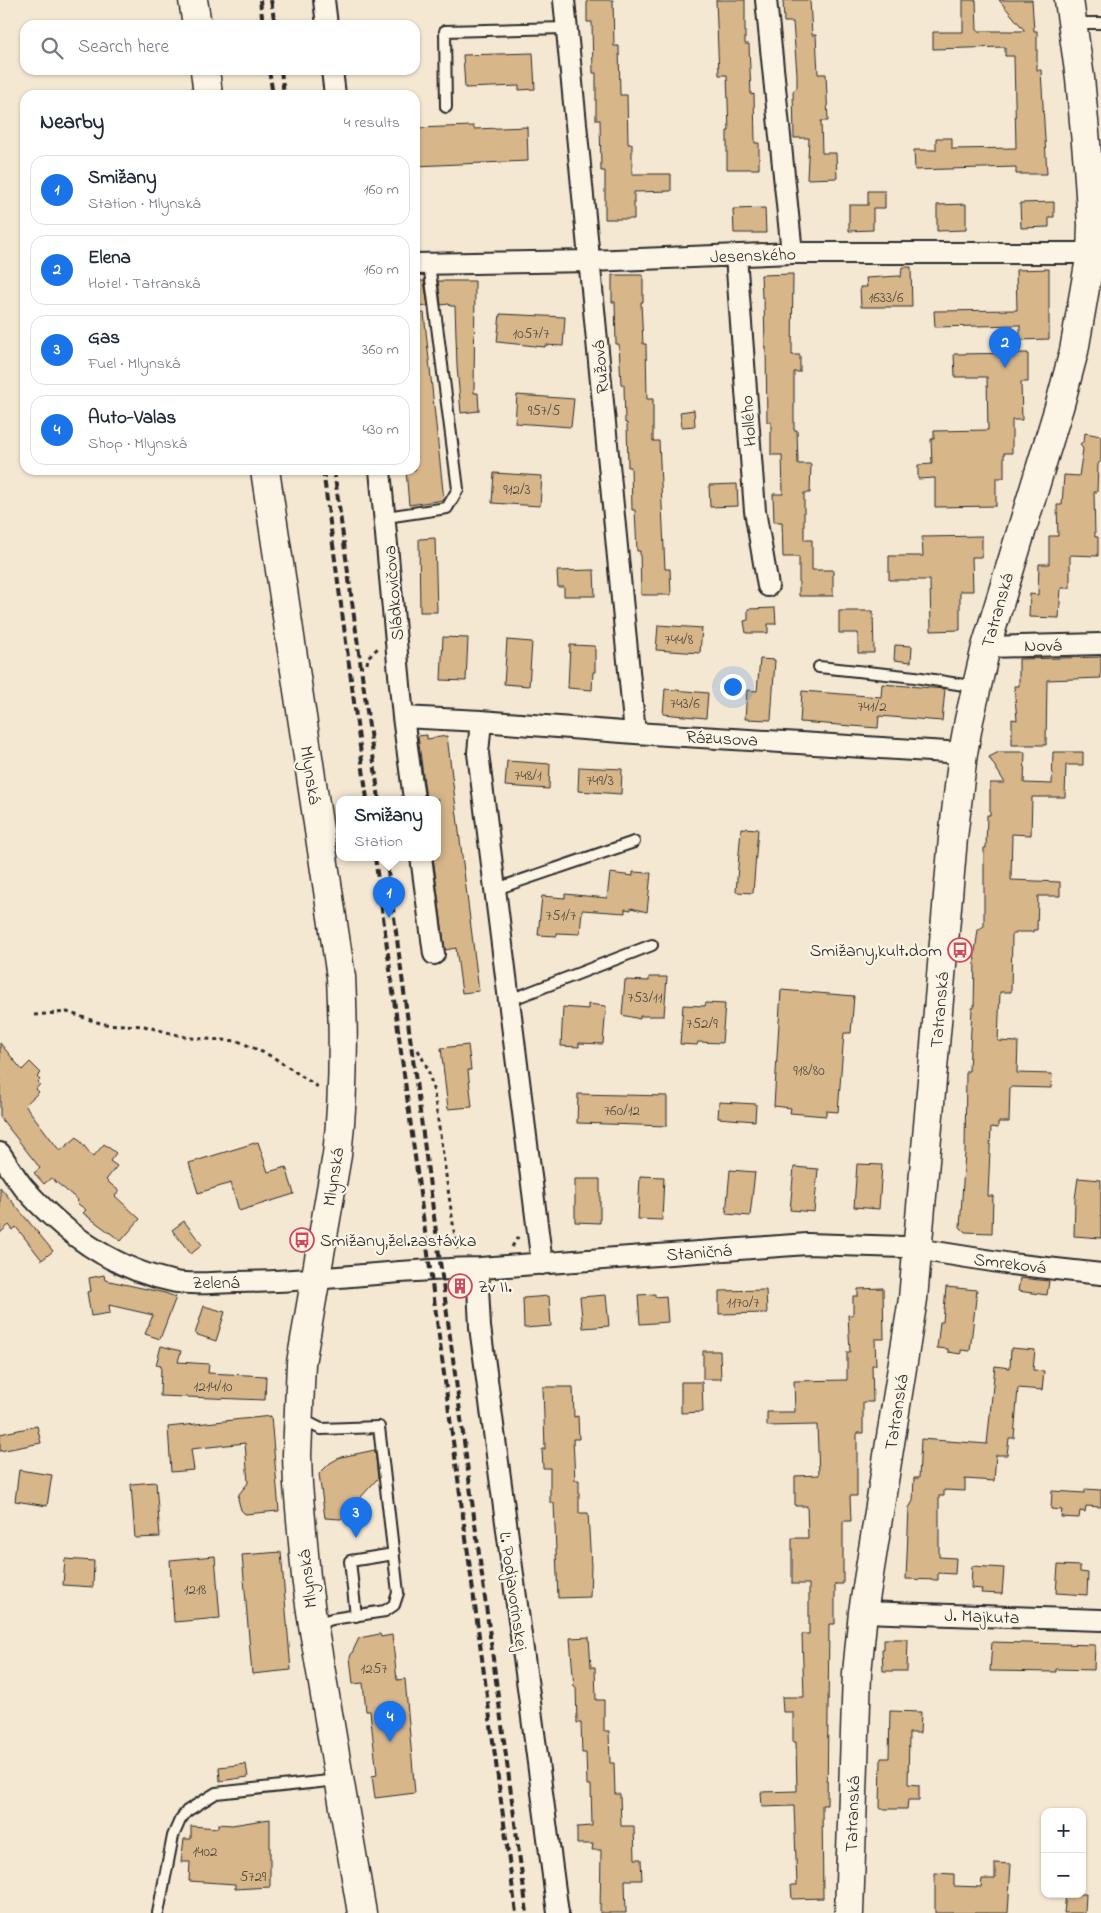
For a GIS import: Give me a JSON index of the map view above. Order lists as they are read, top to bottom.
{
  "streets": {
    "main road": ["Tatranská", "Mlynská"],
    "street": [
      "Jesenského",
      "Ružová",
      "Hollého",
      "Sládkovičova",
      "Nová",
      "Rázusova",
      "Staničná",
      "Smreková",
      "Zelená",
      "Ľ. Podjavorinskej",
      "J. Majkuta"
    ]
  },
  "crossings": [
    ["Jesenského", "Ružová"],
    ["Jesenského", "Hollého"],
    ["Jesenského", "Tatranská"],
    ["Ružová", "Rázusova"],
    ["Sládkovičova", "Rázusova"],
    ["Tatranská", "Nová"],
    ["Tatranská", "Rázusova"],
    ["Tatranská", "Staničná"],
    ["Tatranská", "Smreková"],
    ["Tatranská", "J. Majkuta"],
    ["Mlynská", "Zelená"],
    ["Staničná", "Smreková"],
    ["Staničná", "Zelená"],
    ["Staničná", "Ľ. Podjavorinskej"],
    ["Zelená", "Ľ. Podjavorinskej"]
  ],
  "places": {
    "bus stop": ["Smižany,kult.dom", "Smižany,žel.zastávka"],
    "building": ["Zv II."]
  },
  "house_numbers": [
    "1633/6",
    "1057/7",
    "957/5",
    "912/3",
    "744/8",
    "743/6",
    "741/2",
    "748/1",
    "749/3",
    "751/7",
    "753/11",
    "752/9",
    "918/80",
    "760/12",
    "1170/7",
    "1214/10",
    "1218",
    "1257",
    "1402",
    "5729"
  ],
  "page": {
    "search": "Search here",
    "heading": ["Nearby", "4 results"],
    "list": [
      {
        "mark": "1",
        "name": "Smižany",
        "note": "Station · Mlynská",
        "value": "160 m"
      },
      {
        "mark": "2",
        "name": "Elena",
        "note": "Hotel · Tatranská",
        "value": "160 m"
      },
      {
        "mark": "3",
        "name": "Gas",
        "note": "Fuel · Mlynská",
        "value": "360 m"
      },
      {
        "mark": "4",
        "name": "Auto-Valas",
        "note": "Shop · Mlynská",
        "value": "430 m"
      }
    ],
    "pins": [
      "2",
      "1",
      "3",
      "4"
    ],
    "popup": ["Smižany", "Station"],
    "map_buttons": ["+", "−"]
  }
}
